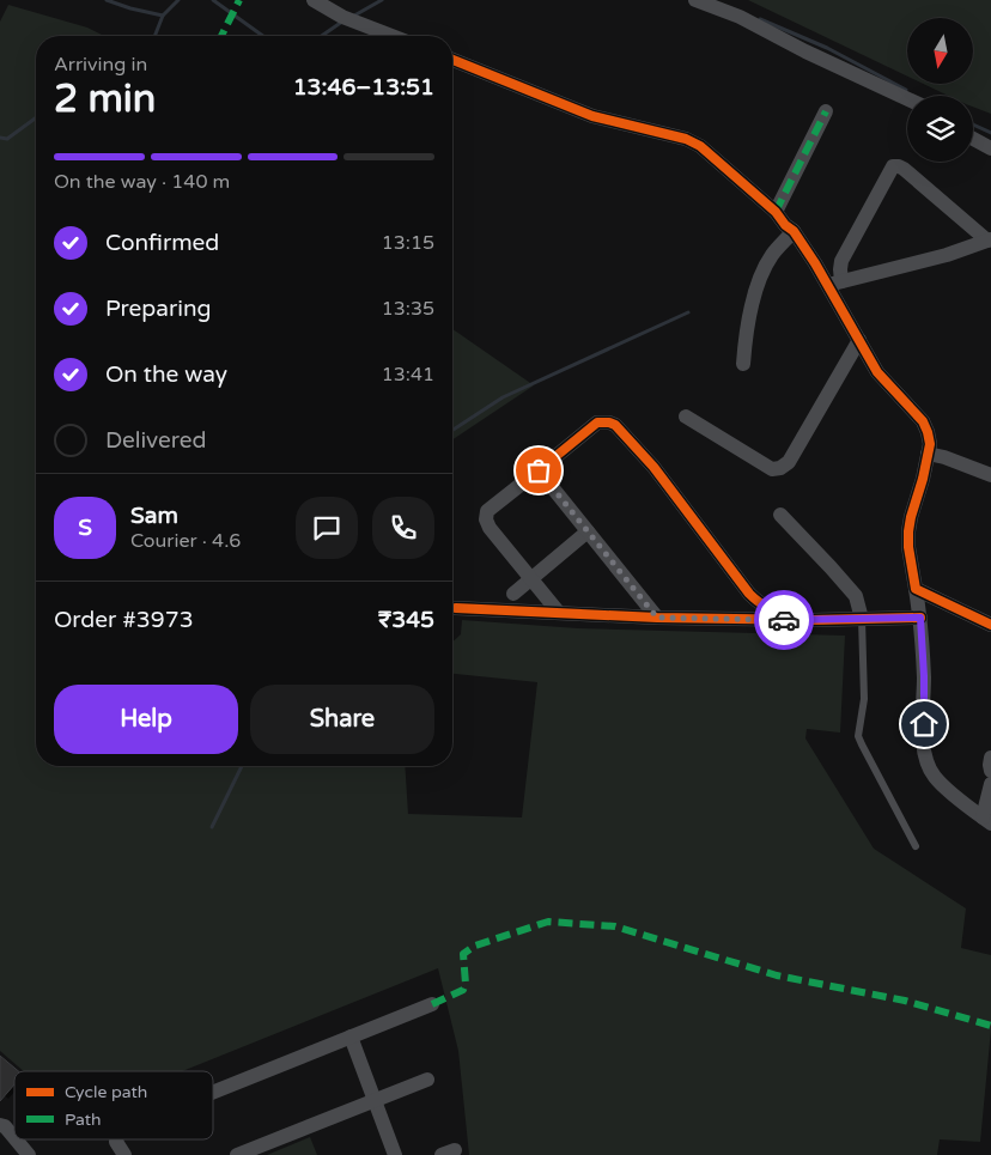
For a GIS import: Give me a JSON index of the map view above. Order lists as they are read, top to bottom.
{
  "legend": ["Cycle path", "Path"],
  "north": "bottom",
  "page": {
    "heading": ["2 min", "Arriving in", "13:46–13:51"],
    "panel": [
      "Sam",
      "Courier · 4.6",
      "Order #3973",
      "₹345"
    ],
    "bar": "On the way · 140 m",
    "list": [
      ["Confirmed", "13:15"],
      ["Preparing", "13:35"],
      ["On the way", "13:41"],
      "Delivered"
    ],
    "round": "S",
    "buttons": ["Help", "Share"]
  }
}
